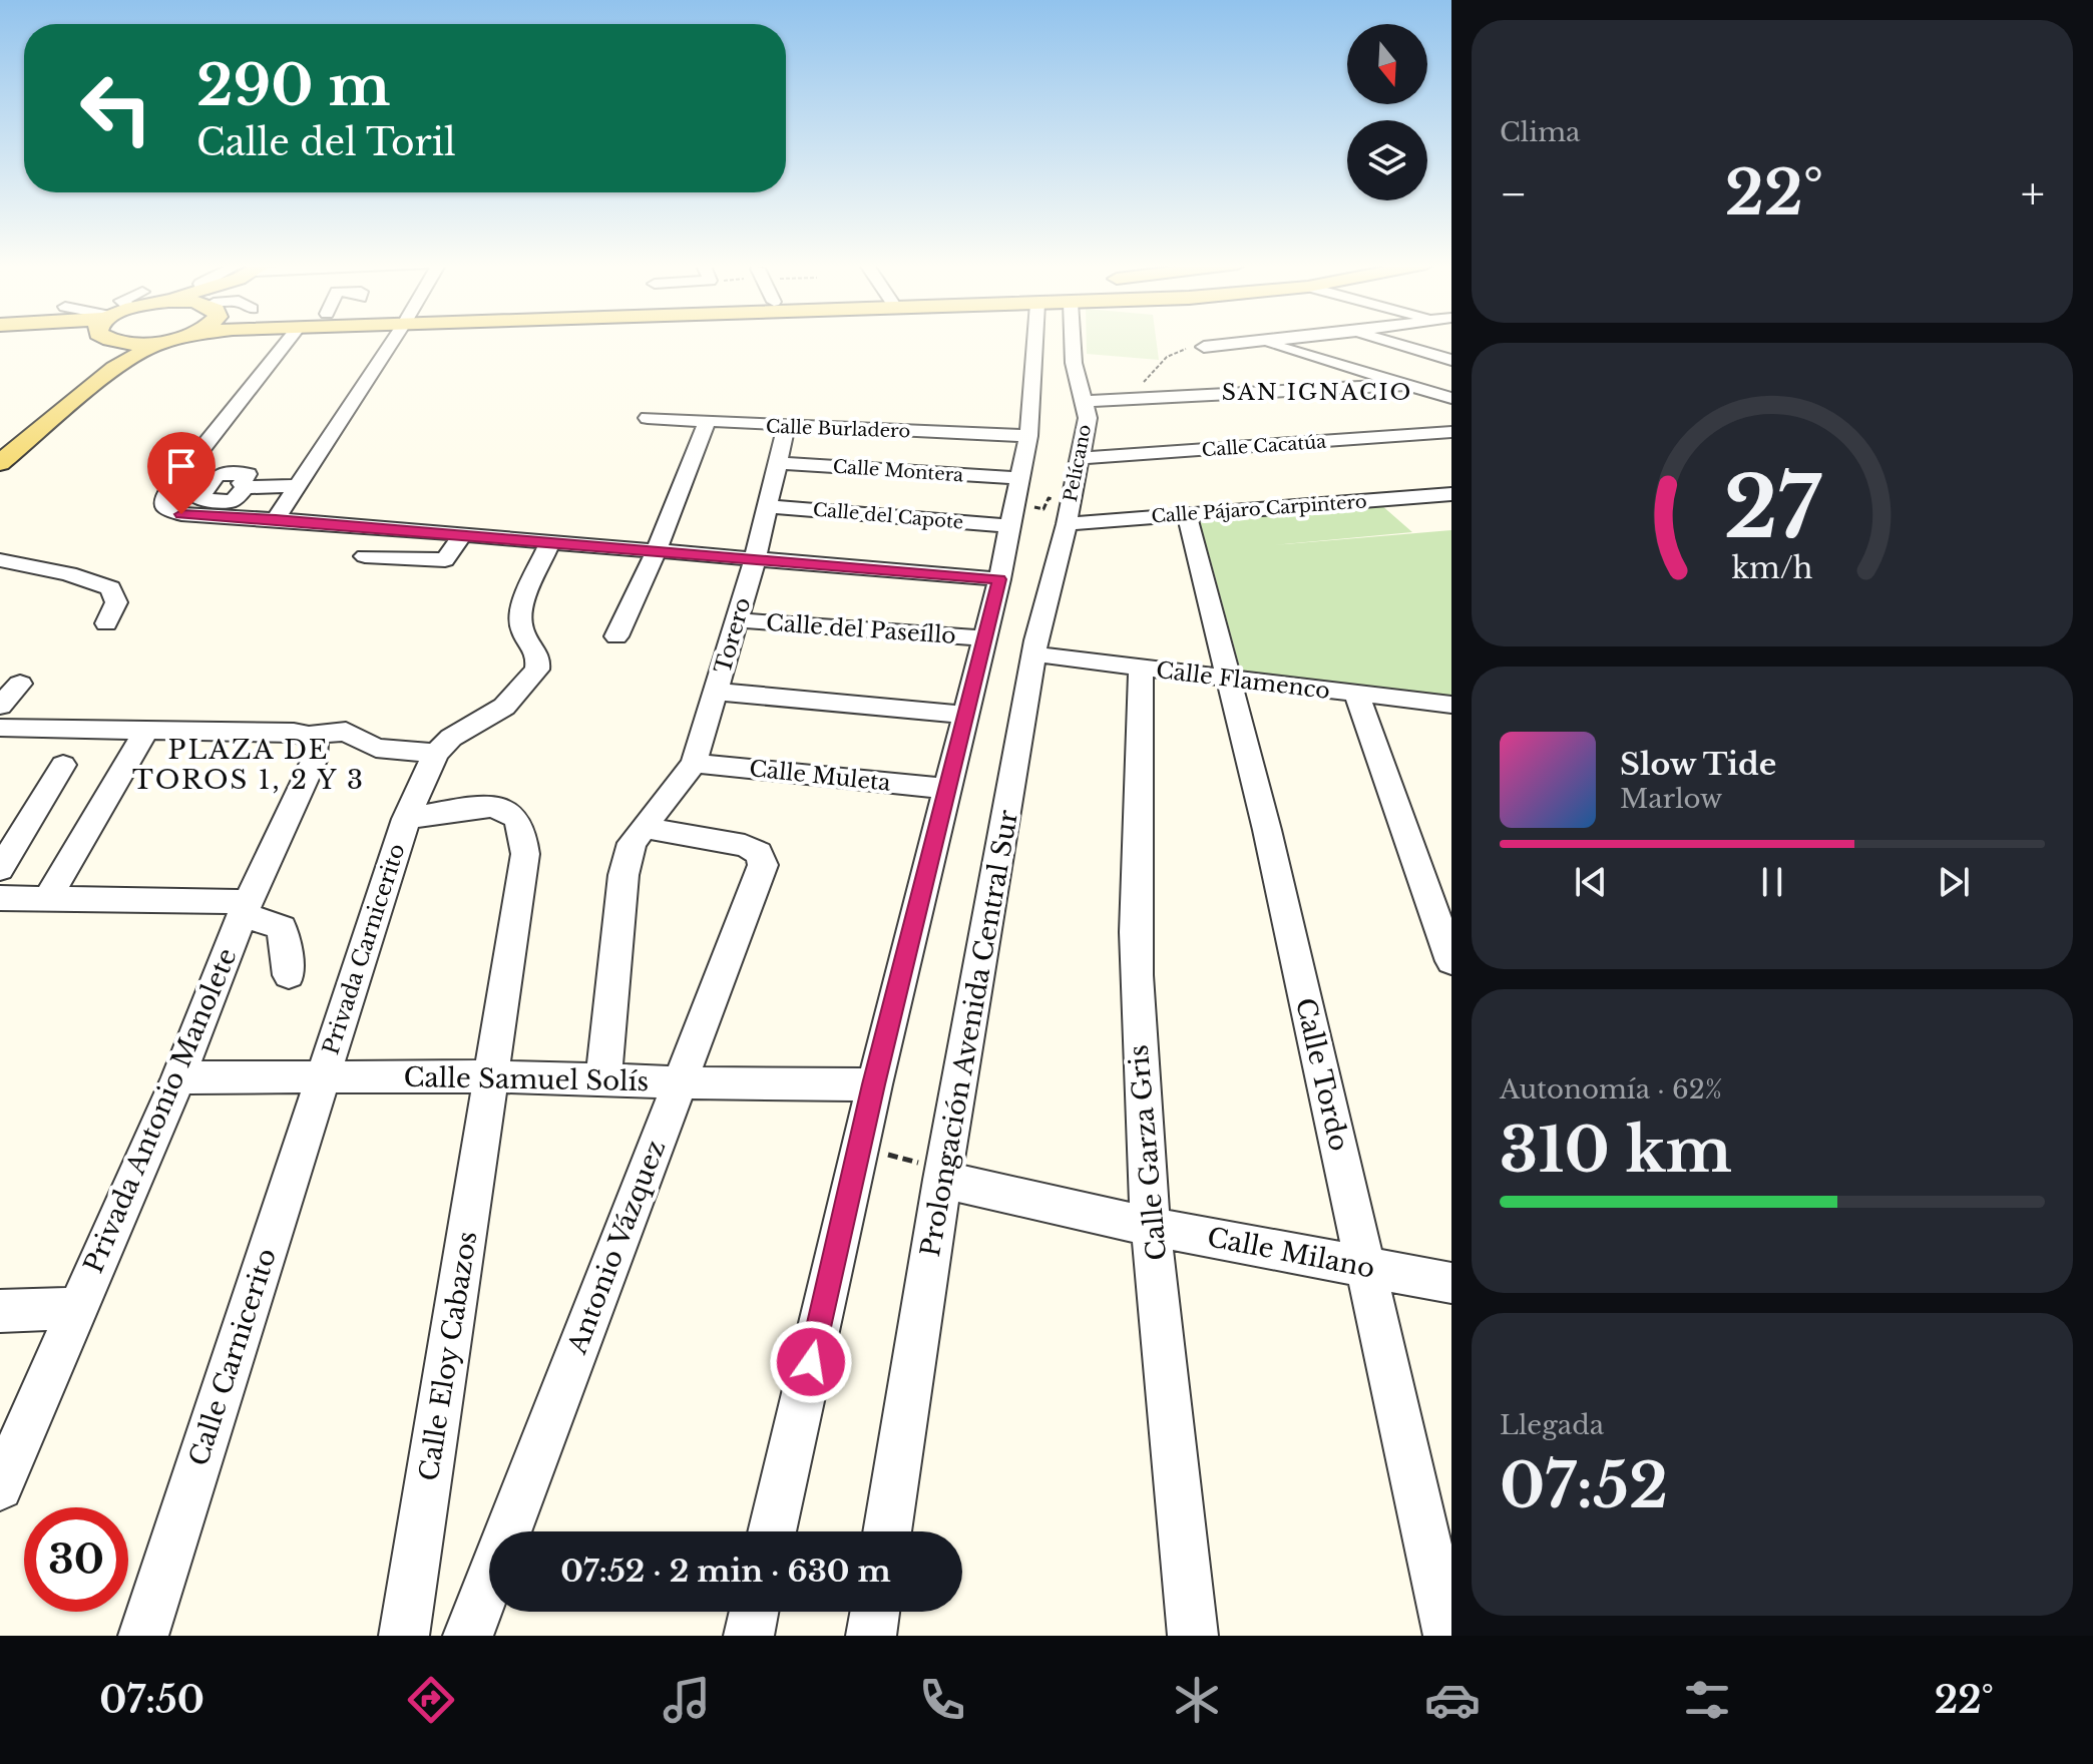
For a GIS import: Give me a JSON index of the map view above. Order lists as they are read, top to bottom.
{
  "streets": {
    "street": [
      "Calle Burladero",
      "Calle Cacatúa",
      "Pelícano",
      "Calle Montera",
      "Calle Pájaro Carpintero",
      "Calle del Capote",
      "Calle del Paseíllo",
      "Torero",
      "Calle Flamenco",
      "Calle Muleta",
      "Privada Carnicerito",
      "Prolongación Avenida Central Sur",
      "Calle Tordo",
      "Calle Samuel Solís",
      "Privada Antonio Manolete",
      "Calle Garza Gris",
      "Antonio Vázquez",
      "Calle Milano",
      "Calle Eloy Cabazos",
      "Calle Carnicerito"
    ]
  },
  "crossings": [
    ["Calle Burladero", "Torero"],
    ["Calle Cacatúa", "Pelícano"],
    ["Pelícano", "Calle Pájaro Carpintero"],
    ["Pelícano", "Prolongación Avenida Central Sur"],
    ["Calle Montera", "Torero"],
    ["Calle Pájaro Carpintero", "Prolongación Avenida Central Sur"],
    ["Calle Pájaro Carpintero", "Calle Tordo"],
    ["Calle del Capote", "Torero"],
    ["Calle del Paseíllo", "Torero"],
    ["Torero", "Calle Muleta"],
    ["Torero", "Calle Samuel Solís"],
    ["Torero", "Antonio Vázquez"],
    ["Calle Flamenco", "Prolongación Avenida Central Sur"],
    ["Calle Flamenco", "Calle Tordo"],
    ["Calle Flamenco", "Calle Garza Gris"],
    ["Privada Carnicerito", "Calle Samuel Solís"],
    ["Privada Carnicerito", "Calle Eloy Cabazos"],
    ["Privada Carnicerito", "Calle Carnicerito"],
    ["Prolongación Avenida Central Sur", "Calle Milano"],
    ["Calle Tordo", "Calle Milano"],
    ["Calle Samuel Solís", "Privada Antonio Manolete"],
    ["Calle Samuel Solís", "Antonio Vázquez"],
    ["Calle Samuel Solís", "Calle Eloy Cabazos"],
    ["Calle Samuel Solís", "Calle Carnicerito"],
    ["Calle Garza Gris", "Calle Milano"]
  ],
  "districts": ["SAN IGNACIO", "PLAZA DE TOROS 1, 2 Y 3"],
  "north": "bottom",
  "page": {
    "tile": [
      "Clima",
      ["Autonomía · 62%", "310 km"],
      ["Llegada", "07:52"]
    ],
    "turn": ["290 m", "Calle del Toril"],
    "heat": ["−", "22°", "+"],
    "song": ["Slow Tide", "Marlow"],
    "limit": "30",
    "trip": "07:52 · 2 min · 630 m",
    "tabs": ["07:50", "22°"],
    "gauge": ["27", "km/h"]
  }
}
